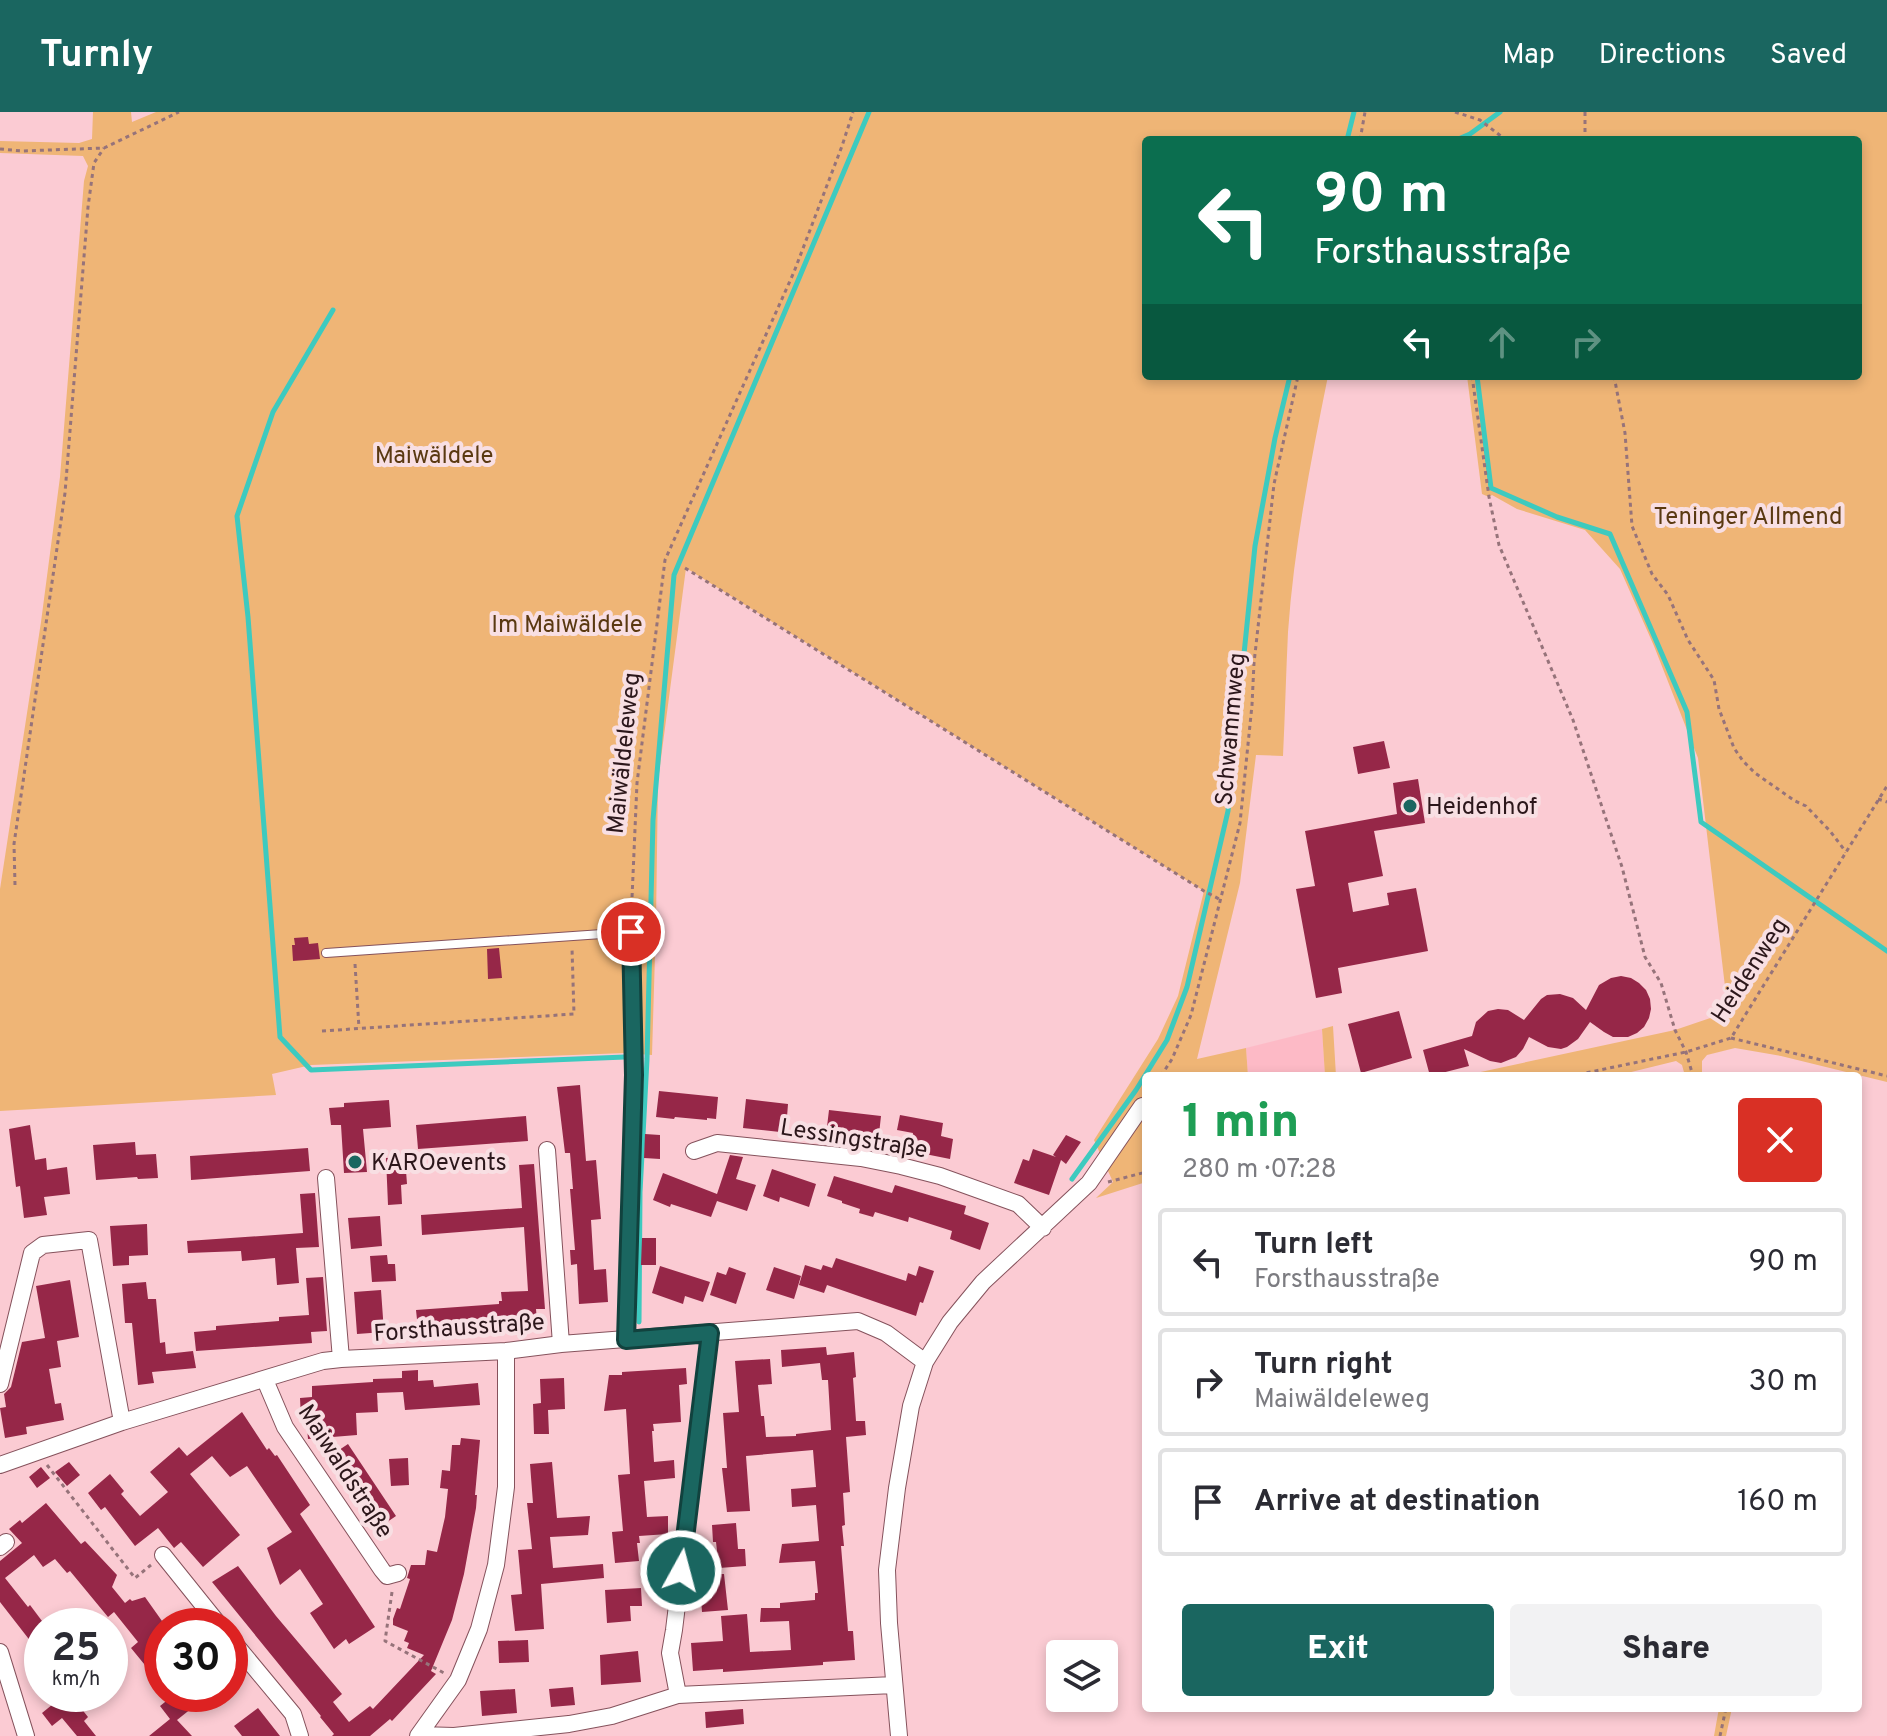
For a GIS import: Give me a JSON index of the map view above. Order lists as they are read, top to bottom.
{
  "streets": {
    "street": ["Lessingstraße", "Forsthausstraße", "Maiwaldstraße"],
    "path": ["Schwammweg", "Maiwäldeleweg", "Heidenweg"]
  },
  "crossings": [
    ["Forsthausstraße", "Maiwaldstraße"]
  ],
  "parks": ["Maiwäldele", "Teninger Allmend", "Im Maiwäldele"],
  "places": ["Heidenhof", "KAROevents"],
  "page": {
    "header": "Turnly",
    "nav": ["Map", "Directions", "Saved"],
    "turn": ["90 m", "Forsthausstraße"],
    "heading": ["1 min", "280 m · 07:28"],
    "list": [
      {
        "name": "Turn left",
        "note": "Forsthausstraße",
        "value": "90 m"
      },
      {
        "name": "Turn right",
        "note": "Maiwäldeleweg",
        "value": "30 m"
      },
      {
        "name": "Arrive at destination",
        "value": "160 m"
      }
    ],
    "buttons": ["Exit", "Share"],
    "speed": "25 km/h",
    "limit": "30"
  }
}
